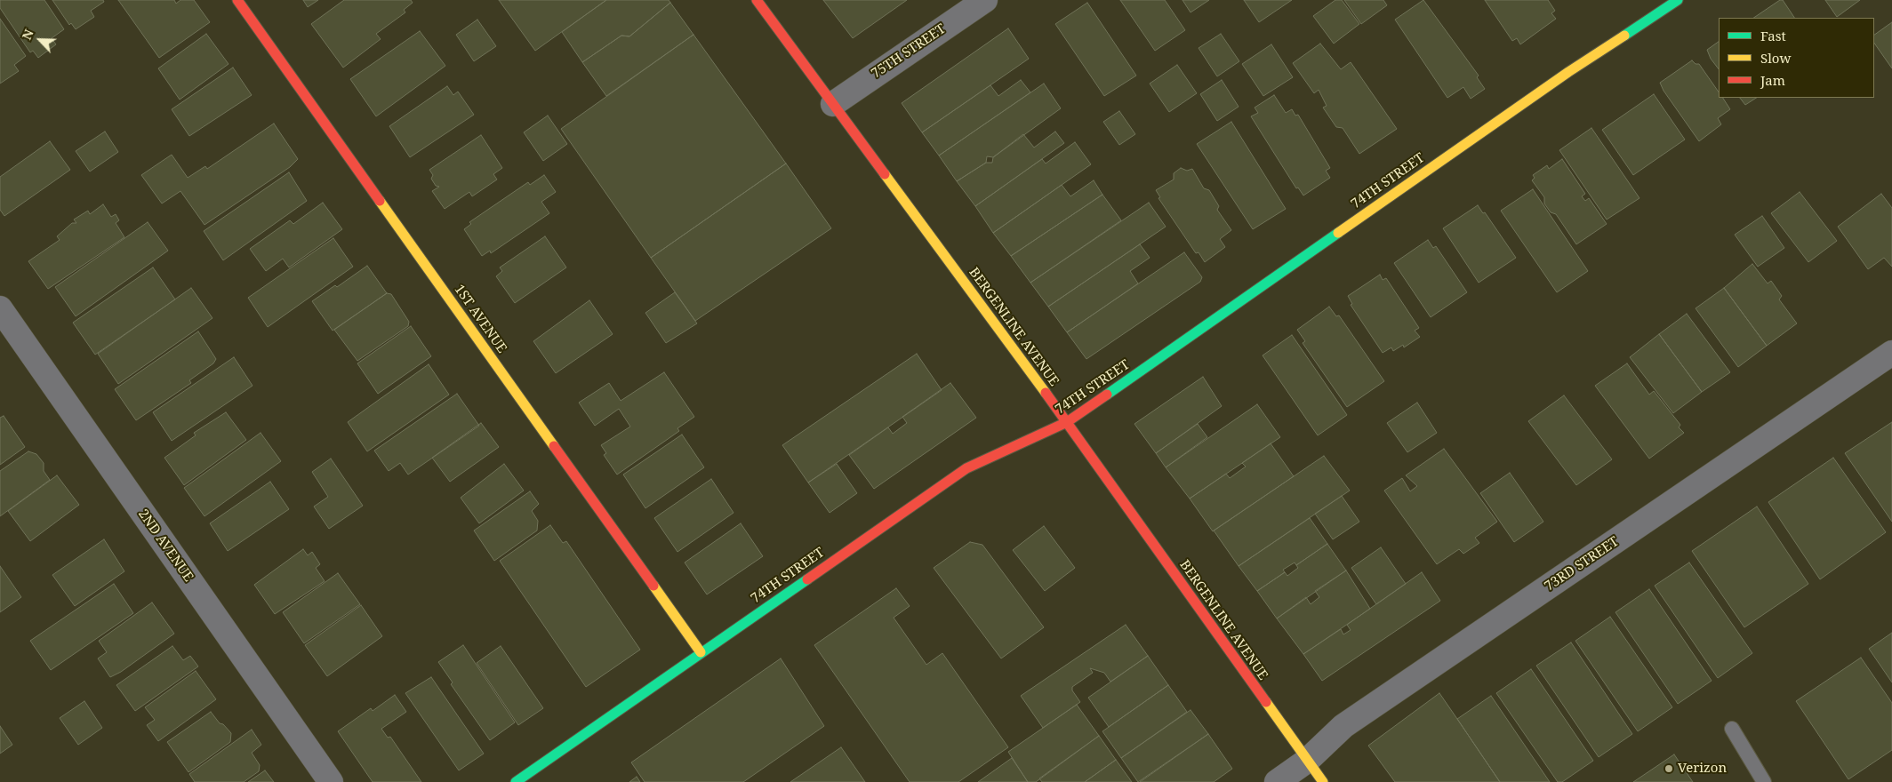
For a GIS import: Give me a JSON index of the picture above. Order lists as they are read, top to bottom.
{
  "streets": {
    "street": [
      "75TH STREET",
      "74TH STREET",
      "1ST AVENUE",
      "BERGENLINE AVENUE",
      "2ND AVENUE",
      "73RD STREET"
    ]
  },
  "crossings": [
    ["75TH STREET", "BERGENLINE AVENUE"],
    ["74TH STREET", "1ST AVENUE"],
    ["74TH STREET", "BERGENLINE AVENUE"],
    ["BERGENLINE AVENUE", "73RD STREET"]
  ],
  "places": ["Verizon"],
  "legend": ["Fast", "Slow", "Jam"],
  "north": "top left"
}
